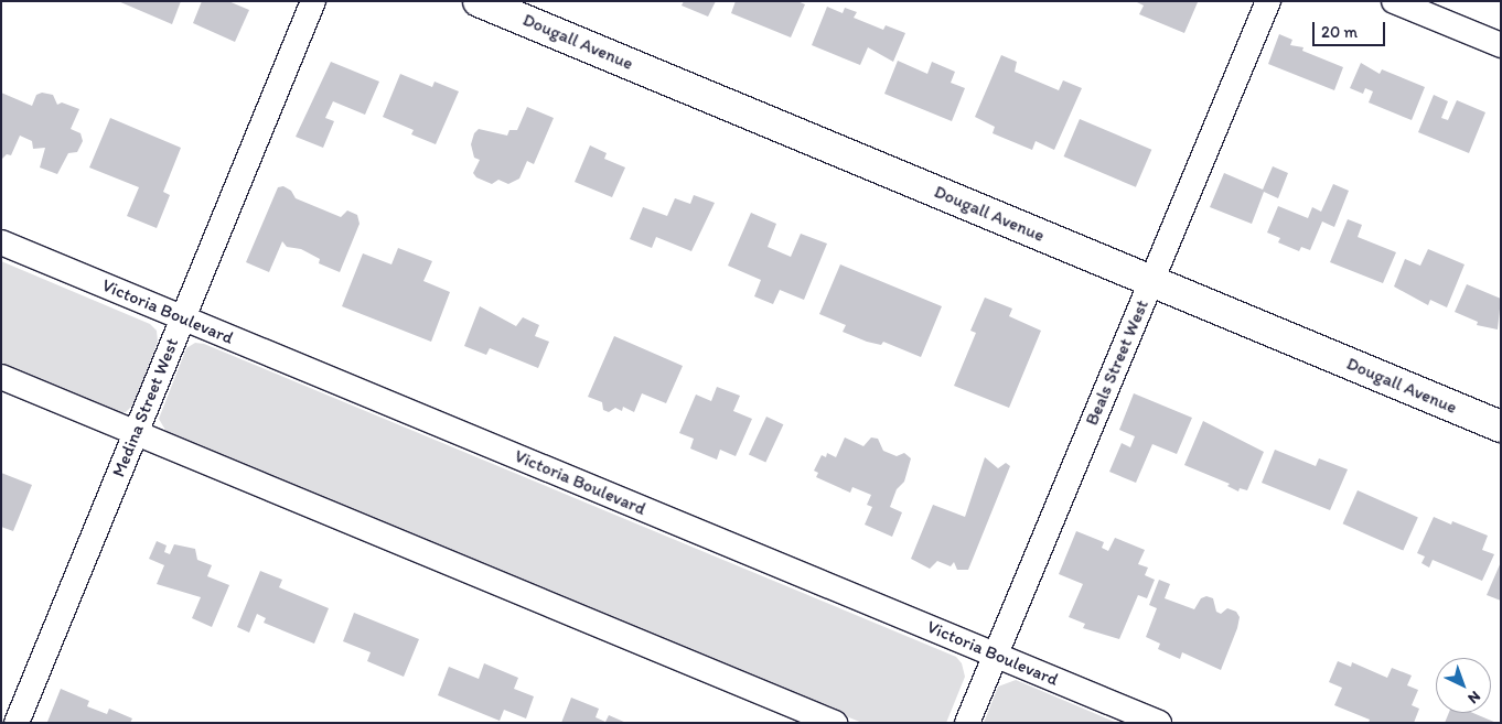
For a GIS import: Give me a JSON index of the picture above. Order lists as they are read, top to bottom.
{
  "streets": {
    "main road": ["Dougall Avenue"],
    "street": ["Victoria Boulevard", "Beals Street West", "Medina Street West"]
  },
  "crossings": [
    ["Dougall Avenue", "Beals Street West"],
    ["Victoria Boulevard", "Beals Street West"],
    ["Victoria Boulevard", "Medina Street West"]
  ],
  "scale_bar": "20 m",
  "north": "bottom right"
}
